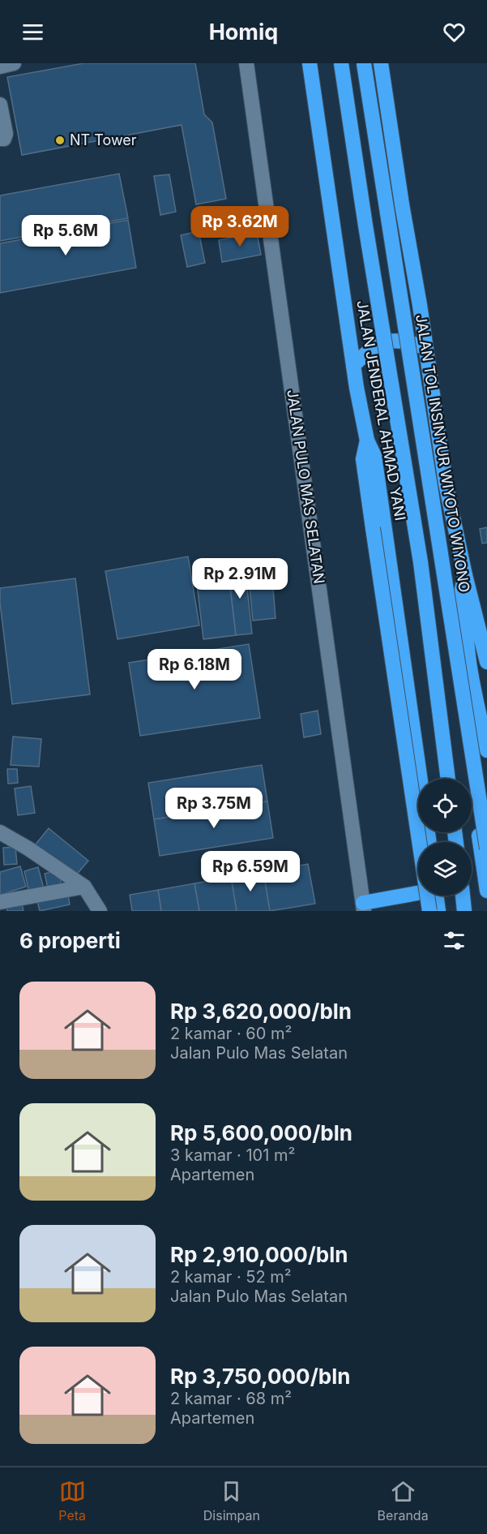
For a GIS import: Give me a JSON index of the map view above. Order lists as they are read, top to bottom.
{
  "streets": {
    "highway": ["JALAN JENDERAL AHMAD YANI", "JALAN TOL INSINYUR WIYOTO WIYONO"],
    "street": ["JALAN PULO MAS SELATAN"]
  },
  "places": ["NT Tower"],
  "page": {
    "header": "Homiq",
    "price": [
      "Rp 3.62M",
      "Rp 5.6M",
      "Rp 2.91M",
      "Rp 6.18M",
      "Rp 3.75M",
      "Rp 6.59M"
    ],
    "heading": "6 properti",
    "list": [
      {
        "name": "Rp 3,620,000/bln",
        "note": "2 kamar · 60 m² · Jalan Pulo Mas Selatan"
      },
      {
        "name": "Rp 5,600,000/bln",
        "note": "3 kamar · 101 m² · Apartemen"
      },
      {
        "name": "Rp 2,910,000/bln",
        "note": "2 kamar · 52 m² · Jalan Pulo Mas Selatan"
      },
      {
        "name": "Rp 3,750,000/bln",
        "note": "2 kamar · 68 m² · Apartemen"
      }
    ],
    "tabs": ["Peta", "Disimpan", "Beranda"]
  }
}
